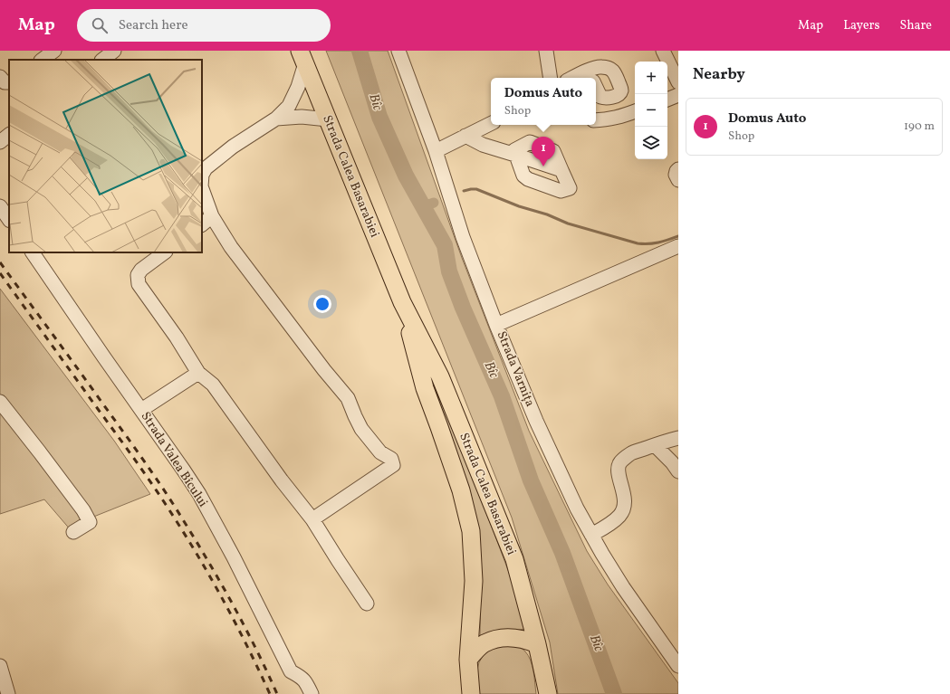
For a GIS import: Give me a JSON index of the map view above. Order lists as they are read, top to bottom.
{
  "streets": {
    "main road": ["Strada Calea Basarabiei"],
    "street": ["Strada Varnița", "Strada Valea Bîcului"]
  },
  "water": ["Bîc"],
  "page": {
    "header": "Map",
    "search": "Search here",
    "nav": ["Map", "Layers", "Share"],
    "heading": "Nearby",
    "map_buttons": ["+", "−"],
    "popup": ["Domus Auto", "Shop"],
    "list": [
      {
        "mark": "1",
        "name": "Domus Auto",
        "note": "Shop",
        "value": "190 m"
      }
    ],
    "pins": "1"
  }
}
